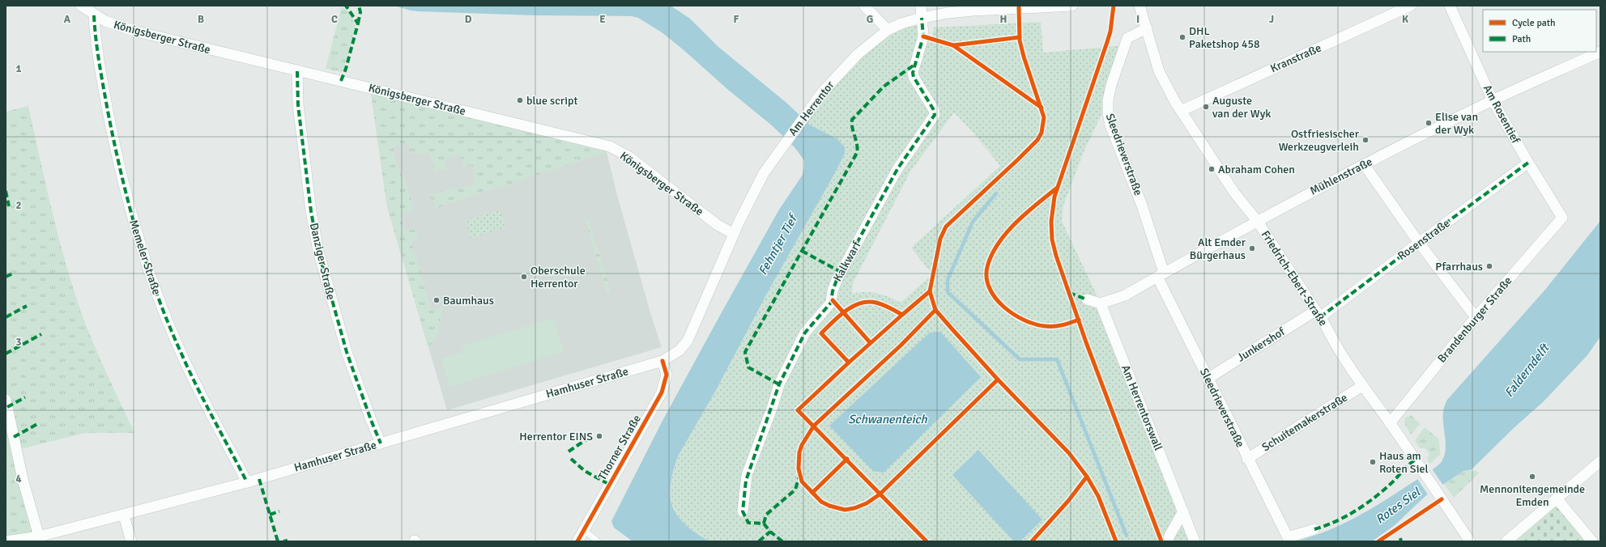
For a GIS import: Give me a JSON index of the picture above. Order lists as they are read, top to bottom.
{
  "streets": {
    "street": [
      "Königsberger Straße",
      "Kranstraße",
      "Am Herrentor",
      "Am Rosentief",
      "Sleedrieverstraße",
      "Mühlenstraße",
      "Rosenstraße",
      "Memeler Straße",
      "Danziger Straße",
      "Kalkwarf",
      "Friedrich-Ebert-Straße",
      "Brandenburger Straße",
      "Junkershof",
      "Hamhuser Straße",
      "Am Herrentorswall",
      "Schuitemakerstraße",
      "Thorner Straße"
    ]
  },
  "crossings": [
    ["Königsberger Straße", "Am Herrentor"],
    ["Königsberger Straße", "Memeler Straße"],
    ["Königsberger Straße", "Danziger Straße"],
    ["Kranstraße", "Friedrich-Ebert-Straße"],
    ["Am Herrentor", "Kalkwarf"],
    ["Am Herrentor", "Hamhuser Straße"],
    ["Am Herrentor", "Thorner Straße"],
    ["Am Rosentief", "Mühlenstraße"],
    ["Am Rosentief", "Rosenstraße"],
    ["Am Rosentief", "Brandenburger Straße"],
    ["Sleedrieverstraße", "Mühlenstraße"],
    ["Sleedrieverstraße", "Friedrich-Ebert-Straße"],
    ["Sleedrieverstraße", "Junkershof"],
    ["Sleedrieverstraße", "Schuitemakerstraße"],
    ["Mühlenstraße", "Friedrich-Ebert-Straße"],
    ["Mühlenstraße", "Am Herrentorswall"],
    ["Rosenstraße", "Friedrich-Ebert-Straße"],
    ["Rosenstraße", "Junkershof"],
    ["Memeler Straße", "Hamhuser Straße"],
    ["Danziger Straße", "Hamhuser Straße"],
    ["Friedrich-Ebert-Straße", "Brandenburger Straße"],
    ["Friedrich-Ebert-Straße", "Junkershof"],
    ["Friedrich-Ebert-Straße", "Schuitemakerstraße"],
    ["Hamhuser Straße", "Thorner Straße"]
  ],
  "water": [
    "Fehntjer Tief",
    "Falderndelft",
    "Schwanenteich",
    "Rotes Siel"
  ],
  "places": [
    "DHL Paketshop 458",
    "blue script",
    "Auguste van der Wyk",
    "Elise van der Wyk",
    "Ostfriesischer Werkzeugverleih",
    "Abraham Cohen",
    "Alt Emder Bürgerhaus",
    "Pfarrhaus",
    "Oberschule Herrentor",
    "Baumhaus",
    "Herrentor EINS",
    "Haus am Roten Siel",
    "Mennonitengemeinde Emden"
  ],
  "legend": ["Cycle path", "Path"],
  "grid": {
    "columns": [
      "A",
      "B",
      "C",
      "D",
      "E",
      "F",
      "G",
      "H",
      "I",
      "J",
      "K"
    ],
    "rows": [
      "1",
      "2",
      "3",
      "4"
    ]
  }
}
